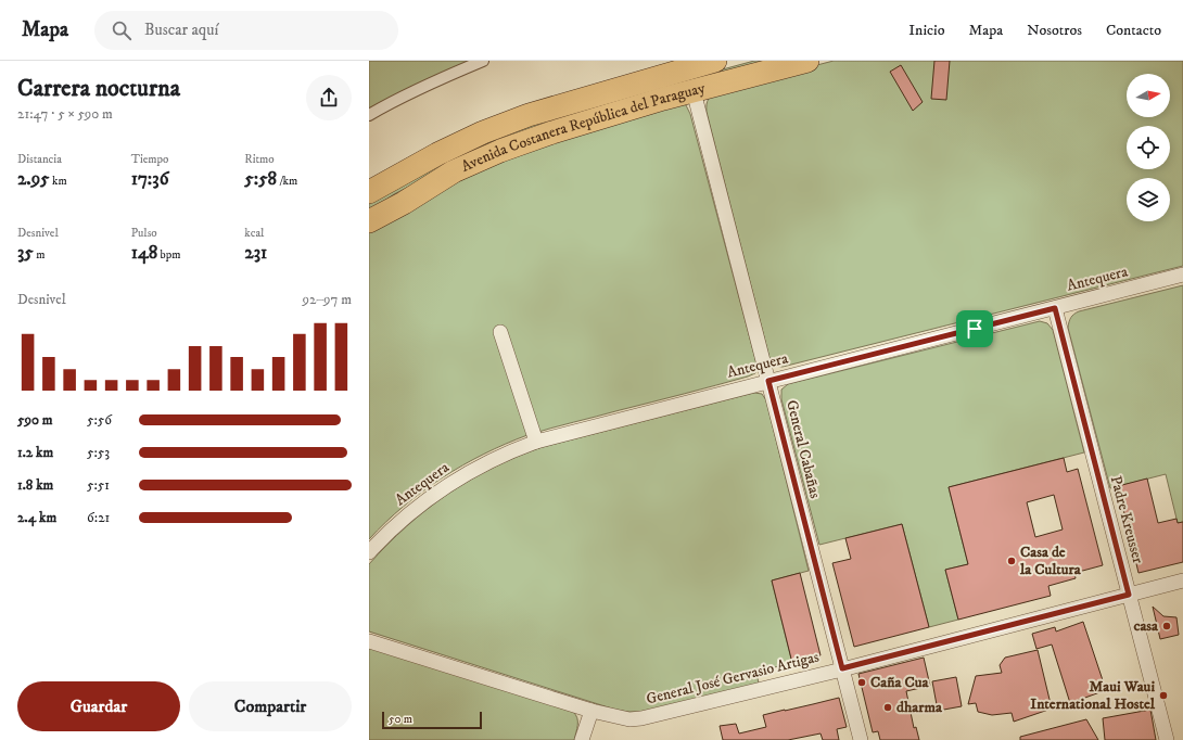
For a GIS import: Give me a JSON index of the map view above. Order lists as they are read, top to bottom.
{
  "streets": {
    "main road": ["Avenida Costanera República del Paraguay"],
    "street": [
      "Antequera",
      "General Cabañas",
      "Padre Kreusser",
      "General José Gervasio Artigas"
    ]
  },
  "crossings": [
    ["Avenida Costanera República del Paraguay", "General Cabañas"],
    ["Antequera", "General Cabañas"],
    ["Antequera", "Padre Kreusser"],
    ["General Cabañas", "General José Gervasio Artigas"],
    ["Padre Kreusser", "General José Gervasio Artigas"]
  ],
  "places": [
    "Casa de la Cultura",
    "casa",
    "Caña Cua",
    "Maui Waui International Hostel",
    "dharma"
  ],
  "scale_bar": "50 m",
  "north": "right",
  "page": {
    "header": "Mapa",
    "search": "Buscar aquí",
    "nav": [
      "Inicio",
      "Mapa",
      "Nosotros",
      "Contacto"
    ],
    "heading": ["Carrera nocturna", "21:47 · 5 × 590 m"],
    "stats": [
      ["Distancia", "2.95 km"],
      ["Tiempo", "17:36"],
      ["Ritmo", "5:58 /km"],
      ["Desnivel", "35 m"],
      ["Pulso", "148 bpm"],
      ["kcal", "231"]
    ],
    "chart": ["Desnivel", "92–97 m"],
    "list": [
      {
        "name": "590 m",
        "note": "5:56"
      },
      {
        "name": "1.2 km",
        "note": "5:53"
      },
      {
        "name": "1.8 km",
        "note": "5:51"
      },
      {
        "name": "2.4 km",
        "note": "6:21"
      }
    ],
    "buttons": ["Guardar", "Compartir"],
    "scale": "50 m"
  }
}
